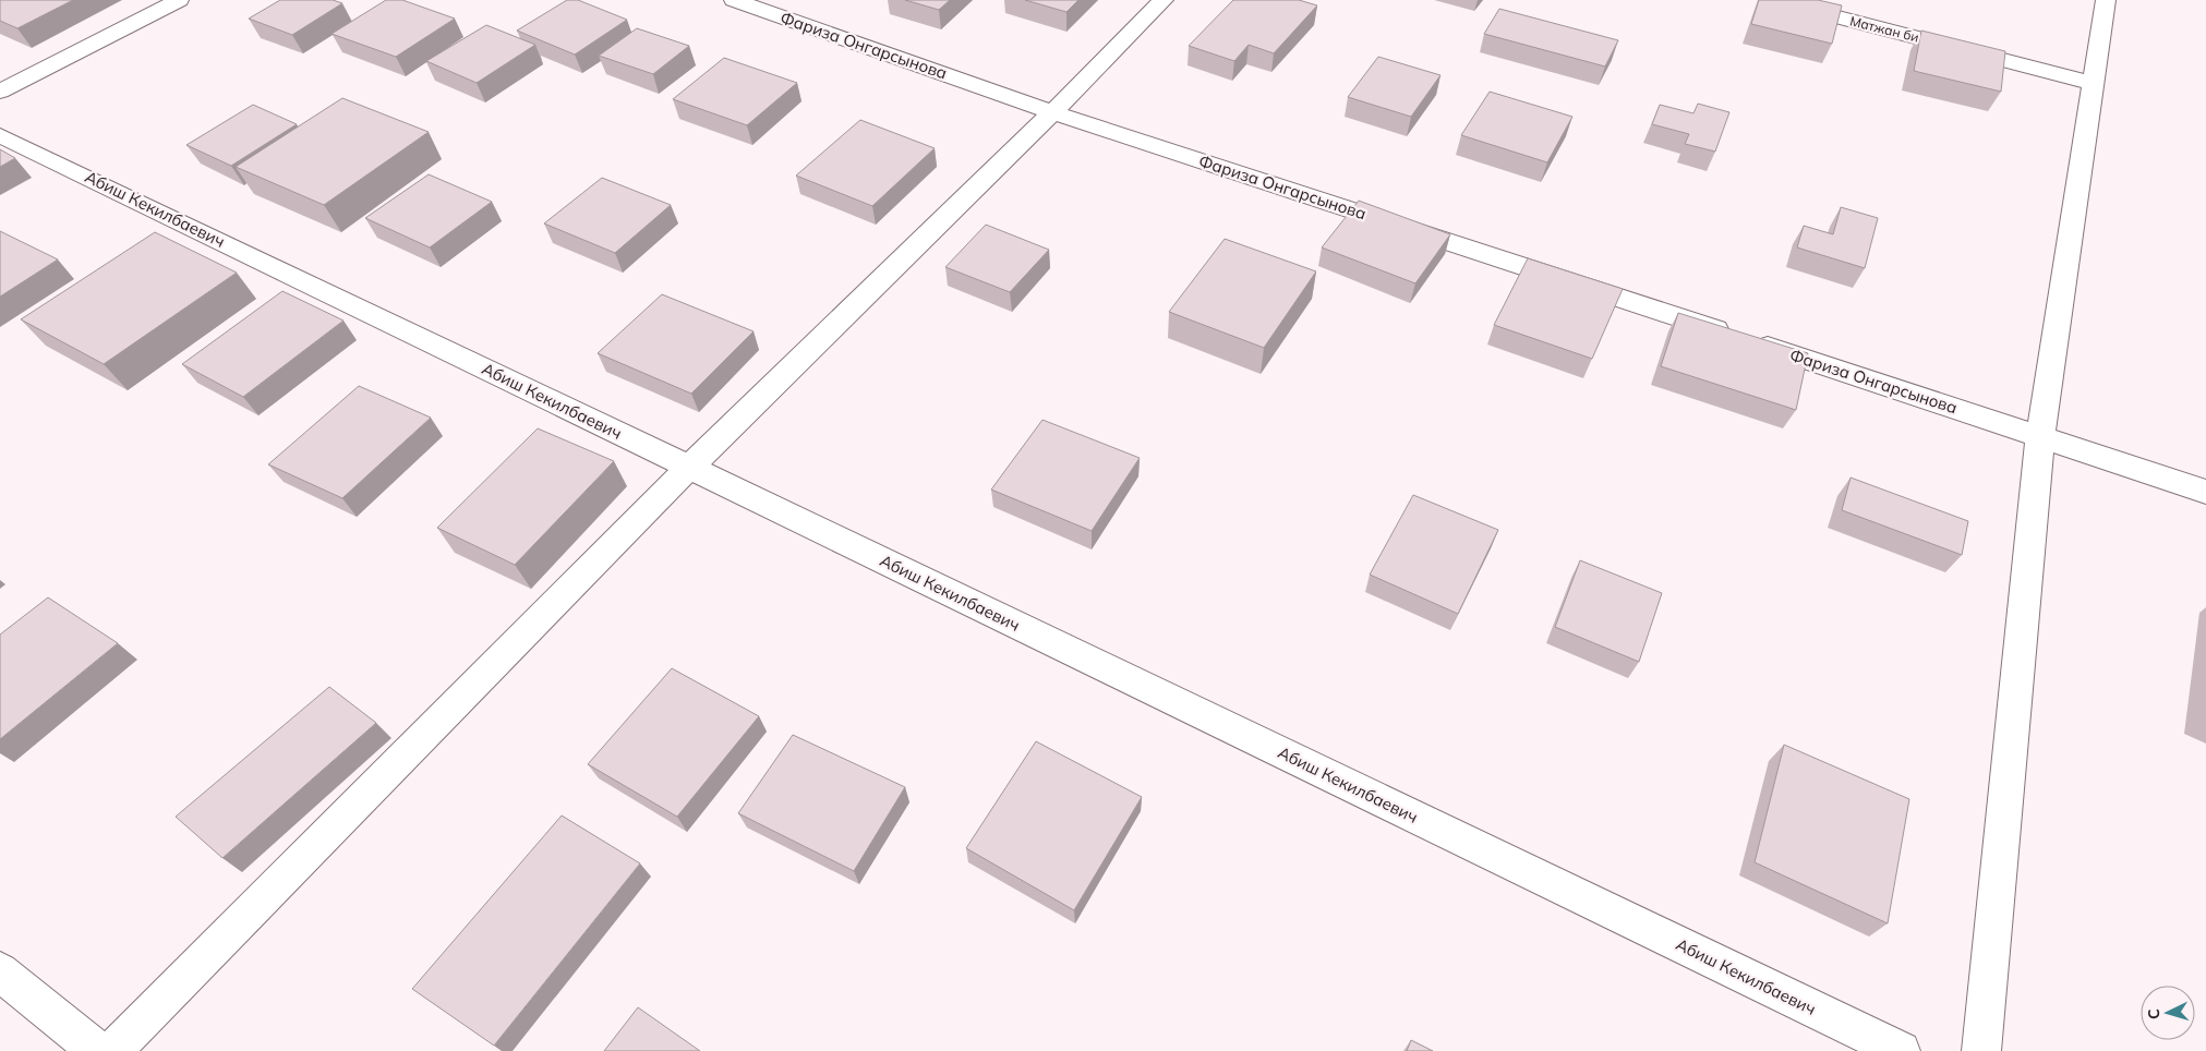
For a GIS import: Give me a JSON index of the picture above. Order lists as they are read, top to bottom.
{
  "streets": {
    "street": ["Матжан би", "Фариза Онгарсынова", "Абиш Кекилбаевич"]
  },
  "north": "left"
}
